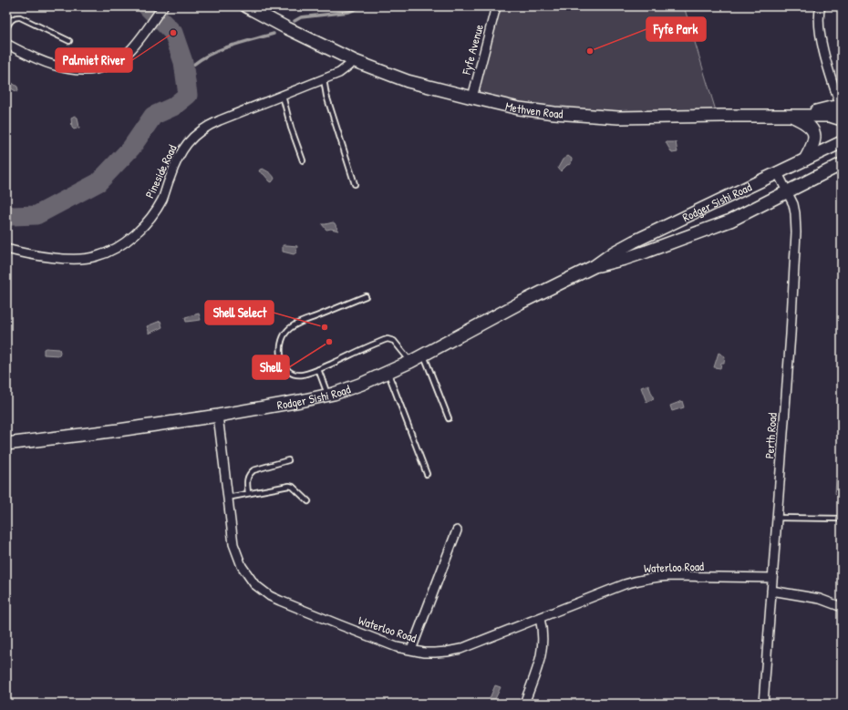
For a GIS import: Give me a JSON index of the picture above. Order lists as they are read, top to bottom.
{
  "streets": {
    "main road": ["Methven Road", "Rodger Sishi Road"],
    "street": [
      "Fyfe Avenue",
      "Pineside Road",
      "Perth Road",
      "Waterloo Road"
    ]
  },
  "crossings": [
    ["Fyfe Avenue", "Methven Road"],
    ["Methven Road", "Pineside Road"],
    ["Rodger Sishi Road", "Perth Road"],
    ["Rodger Sishi Road", "Waterloo Road"],
    ["Perth Road", "Waterloo Road"]
  ],
  "places": [
    "Palmiet River",
    "Fyfe Park",
    "Shell Select",
    "Shell"
  ]
}
